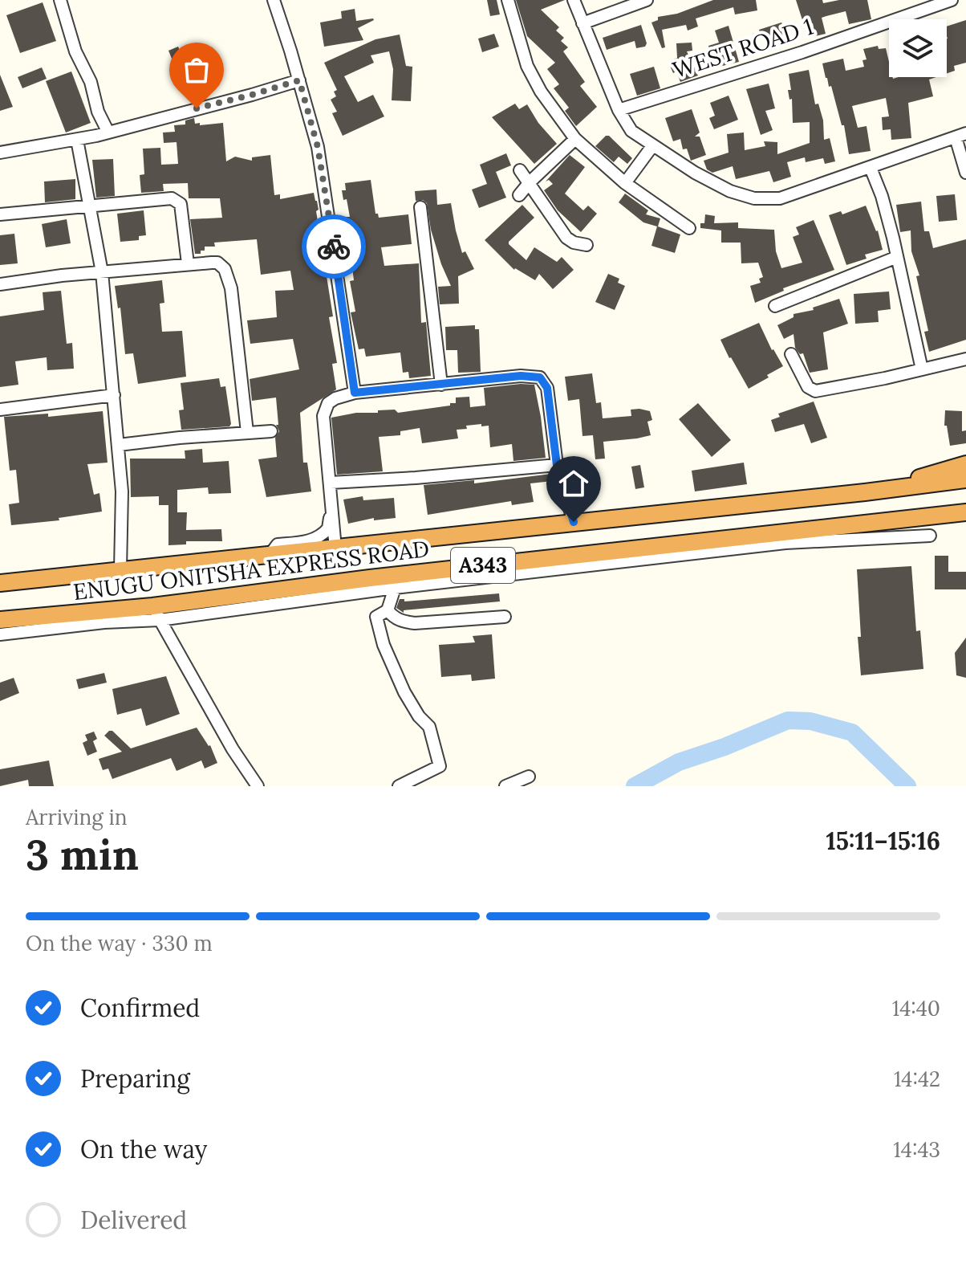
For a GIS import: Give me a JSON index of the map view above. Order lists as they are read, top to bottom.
{
  "streets": {
    "highway": ["A343", "ENUGU ONITSHA EXPRESS ROAD"],
    "street": ["WEST ROAD 1"]
  },
  "page": {
    "heading": ["3 min", "Arriving in", "15:11–15:16"],
    "bar": "On the way · 330 m",
    "list": [
      ["Confirmed", "14:40"],
      ["Preparing", "14:42"],
      ["On the way", "14:43"],
      "Delivered"
    ]
  }
}
